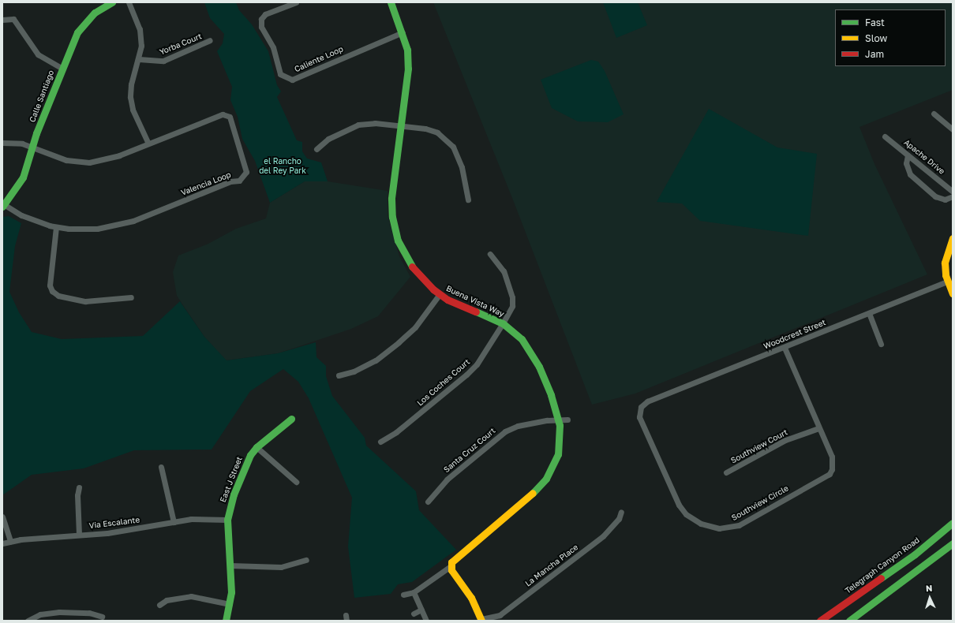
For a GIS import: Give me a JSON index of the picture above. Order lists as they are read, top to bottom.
{
  "streets": {
    "street": [
      "Yorba Court",
      "Caliente Loop",
      "Calle Santiago",
      "Apache Drive",
      "Valencia Loop",
      "Buena Vista Way",
      "Woodcrest Street",
      "Los Coches Court",
      "Southview Court",
      "Santa Cruz Court",
      "East J Street",
      "Southview Circle",
      "Via Escalante",
      "La Mancha Place",
      "Telegraph Canyon Road"
    ]
  },
  "crossings": [
    ["Caliente Loop", "Buena Vista Way"],
    ["Calle Santiago", "Valencia Loop"],
    ["Buena Vista Way", "Los Coches Court"],
    ["Buena Vista Way", "Santa Cruz Court"],
    ["Woodcrest Street", "Southview Circle"],
    ["Southview Court", "Southview Circle"],
    ["East J Street", "Via Escalante"]
  ],
  "parks": ["el Rancho del Rey Park"],
  "legend": ["Fast", "Slow", "Jam"],
  "north": "top"
}
